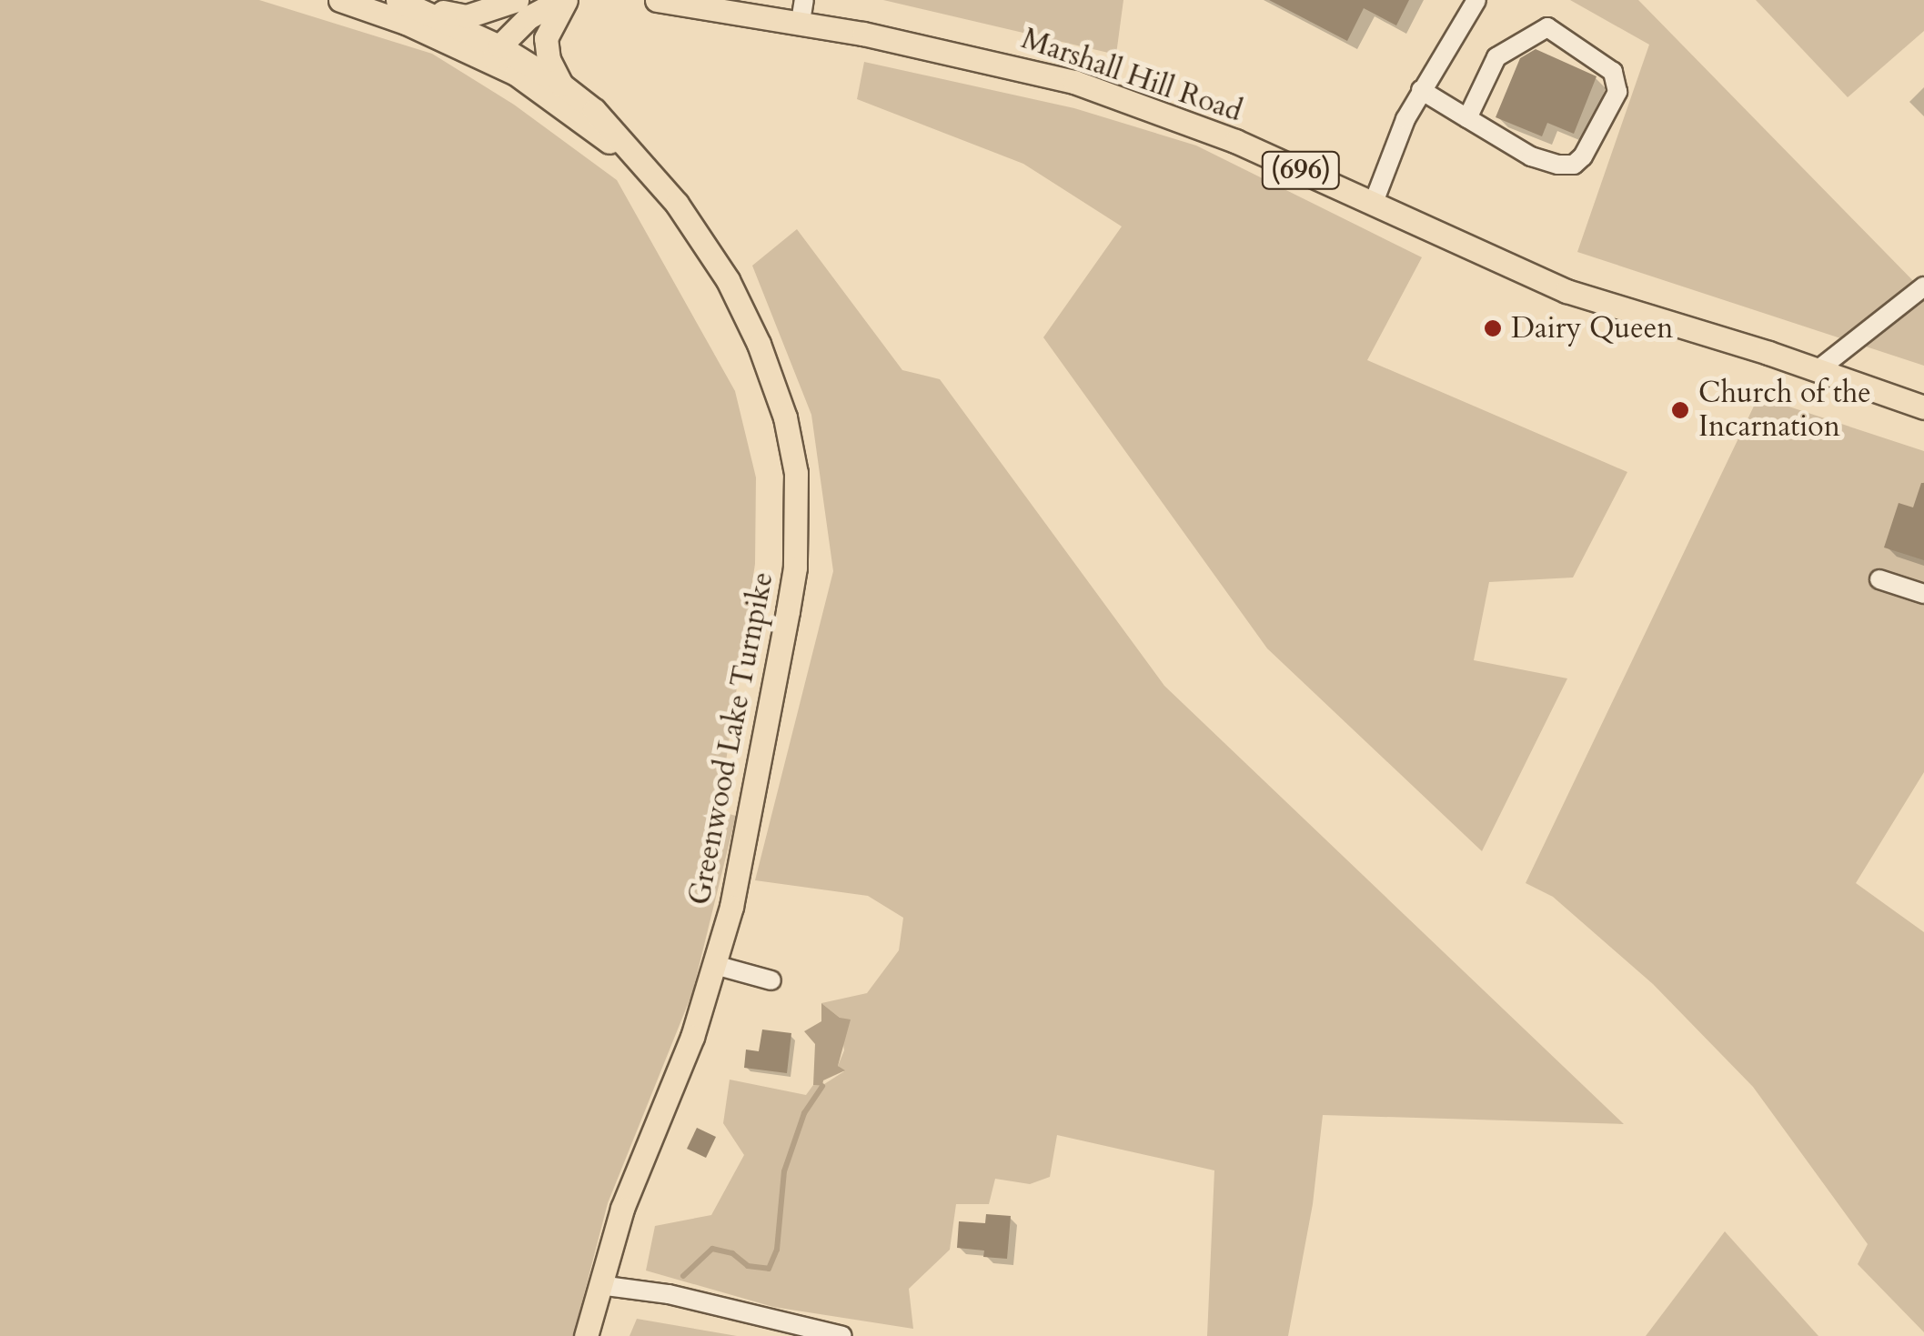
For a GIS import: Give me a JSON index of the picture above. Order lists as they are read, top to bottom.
{
  "streets": {
    "main road": ["Marshall Hill Road", "(696)", "Greenwood Lake Turnpike"]
  },
  "places": ["Dairy Queen", "Church of the Incarnation"]
}
